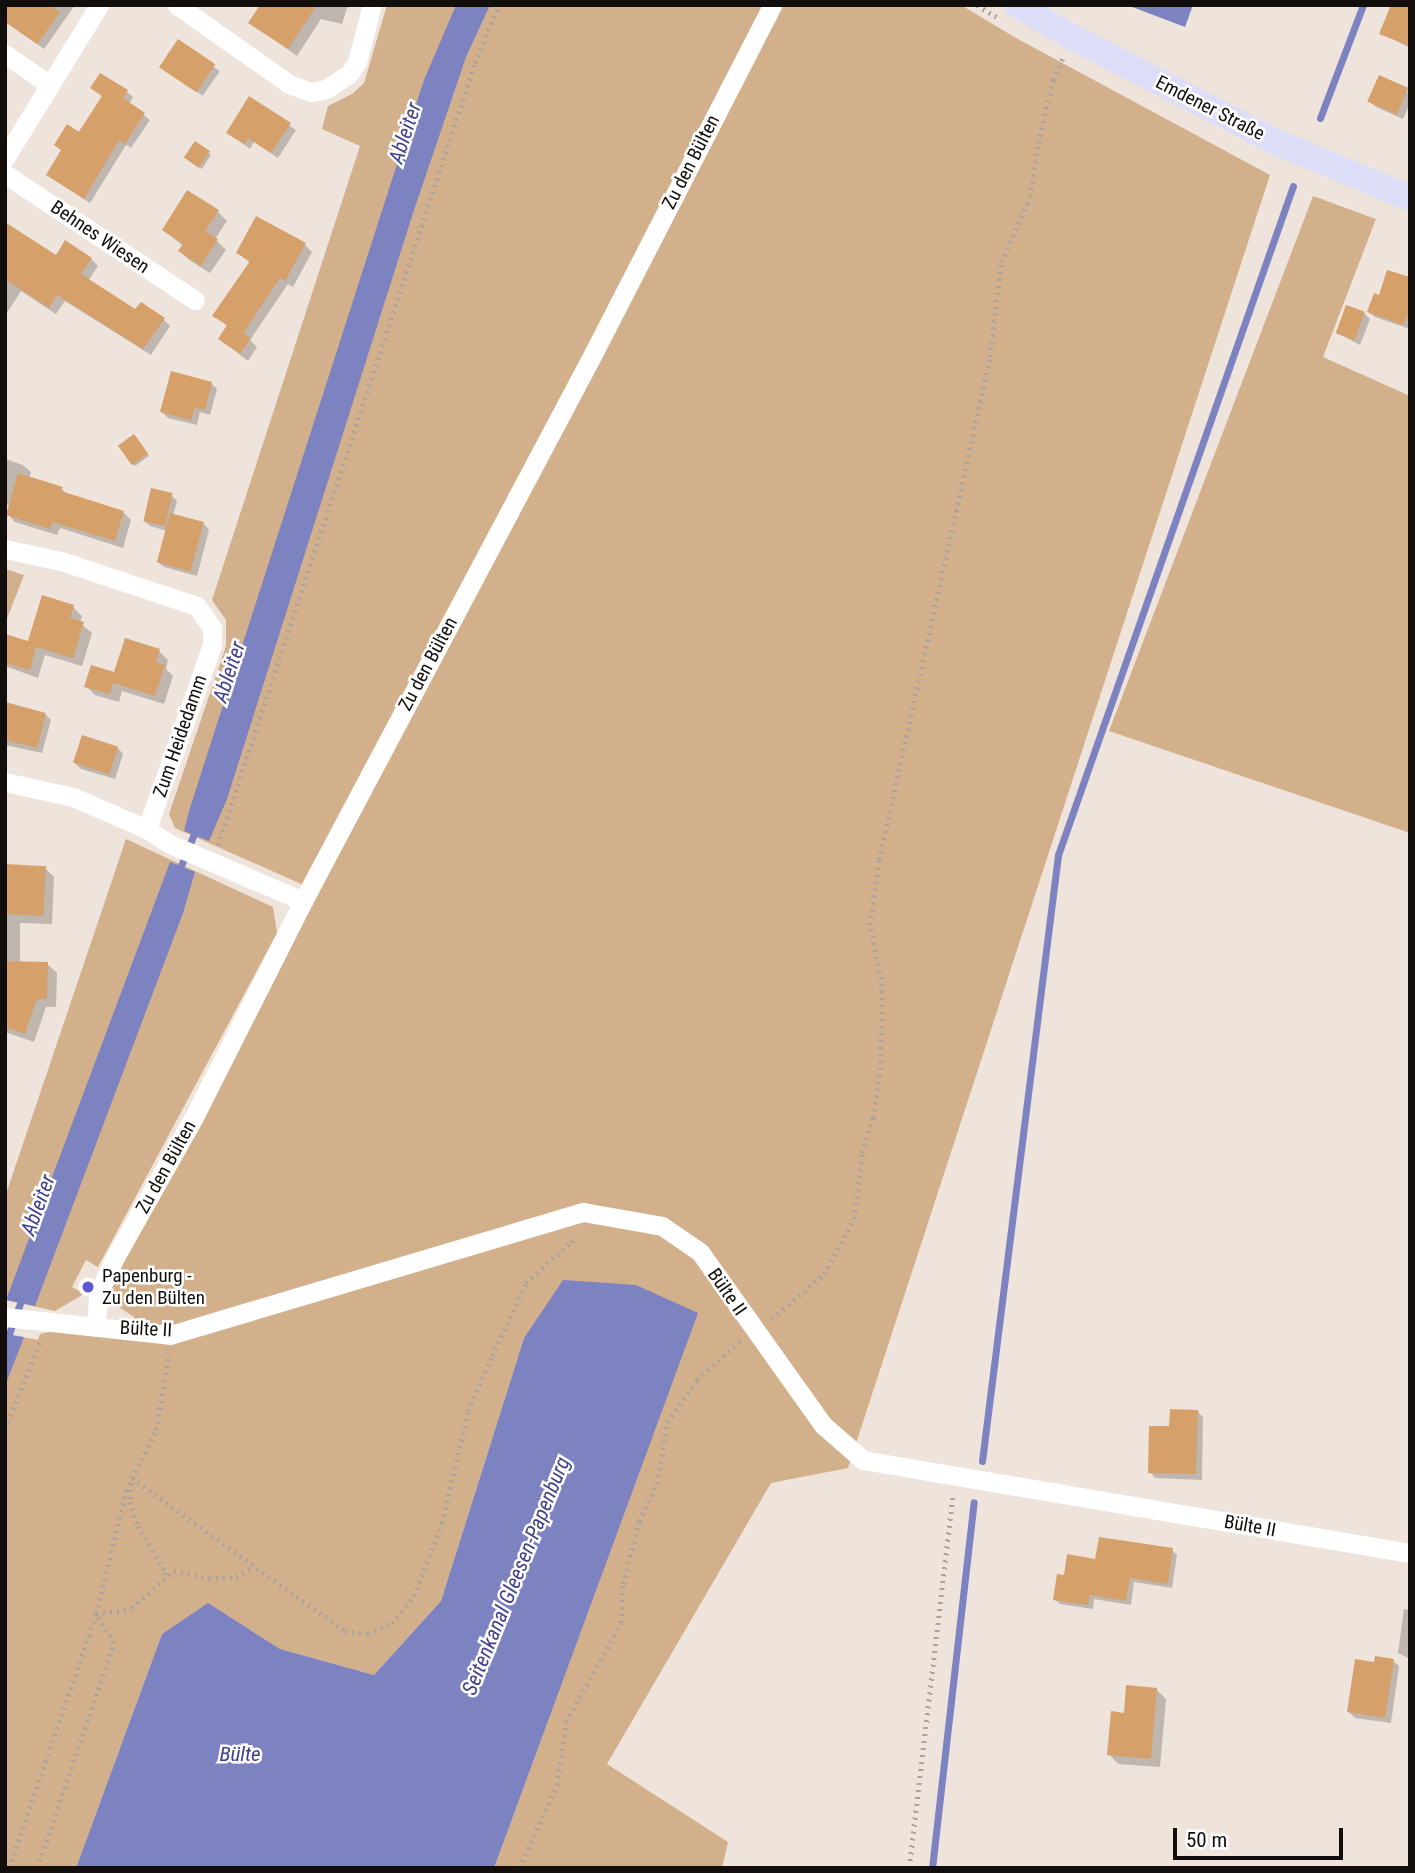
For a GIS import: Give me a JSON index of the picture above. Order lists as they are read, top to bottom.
{
  "streets": {
    "street": [
      "Emdener Straße",
      "Zu den Bülten",
      "Behnes Wiesen",
      "Zum Heidedamm",
      "Bülte II"
    ]
  },
  "crossings": [
    ["Zu den Bülten", "Bülte II"]
  ],
  "water": ["Ableiter", "Seitenkanal Gleesen-Papenburg", "Bülte"],
  "places": ["Papenburg - Zu den Bülten"],
  "scale_bar": "50 m"
}
